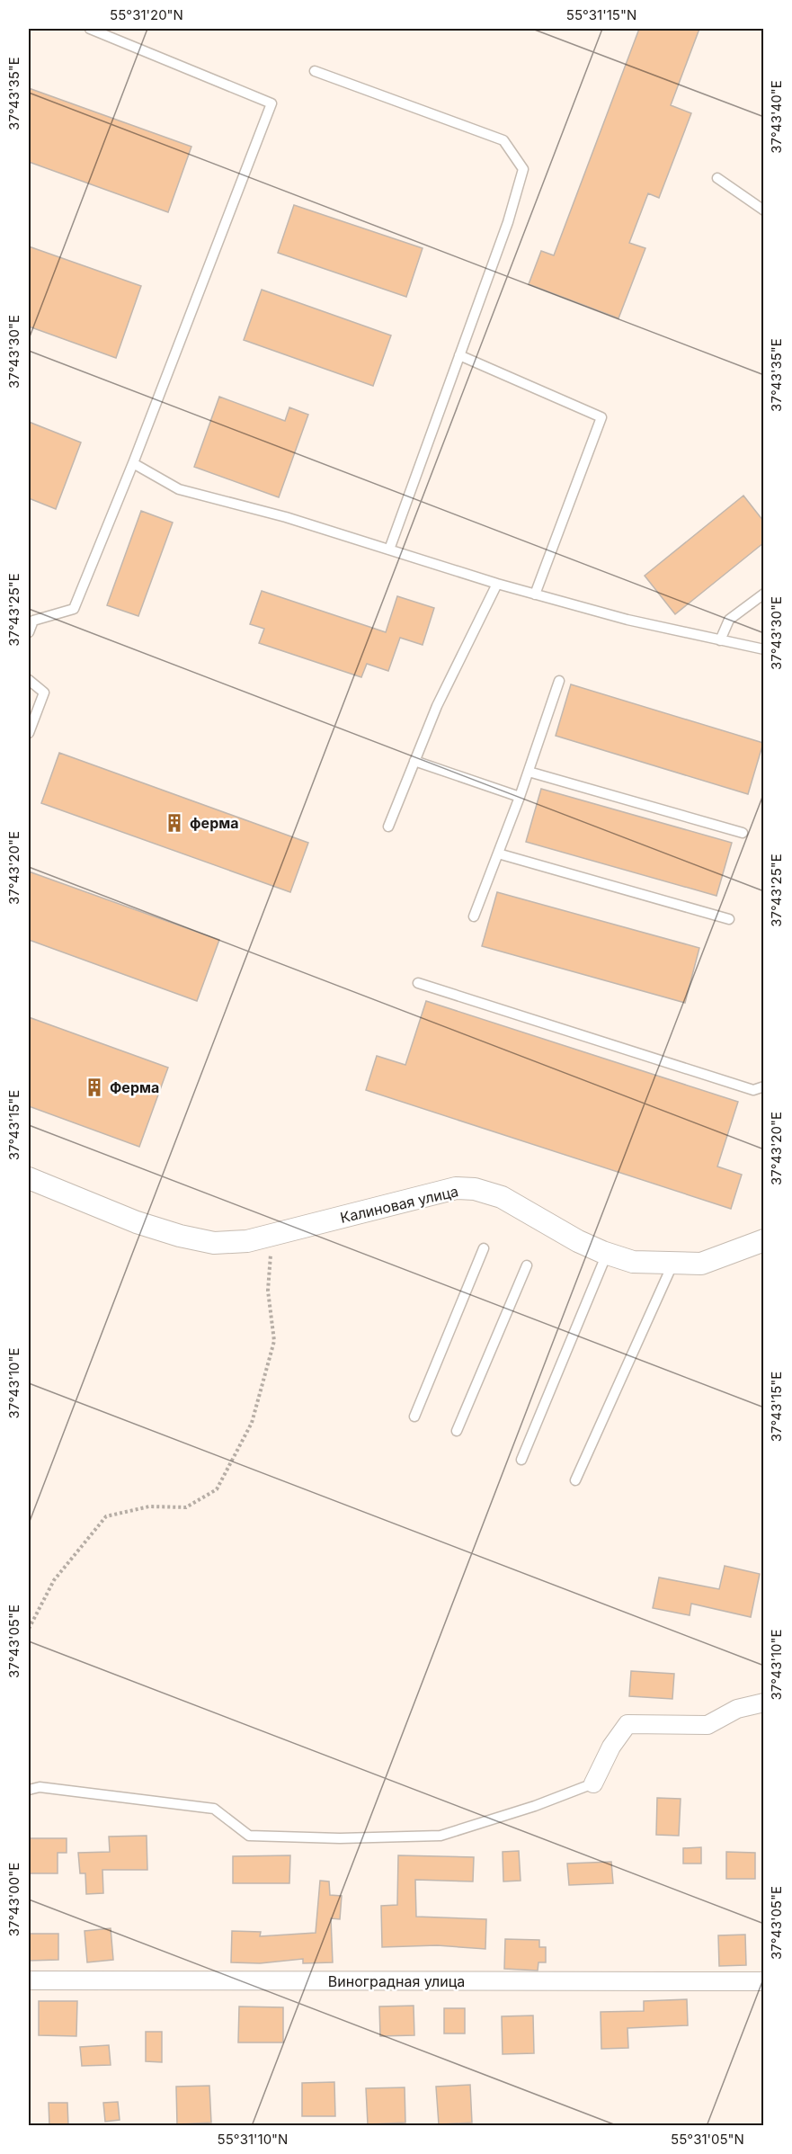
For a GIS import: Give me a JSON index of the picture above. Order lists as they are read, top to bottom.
{
  "streets": {
    "street": ["Калиновая улица", "Виноградная улица"]
  },
  "places": {
    "building": ["ферма", "Ферма"]
  },
  "coordinates": [
    "55°31'20\"N",
    "55°31'15\"N",
    "37°43'35\"E",
    "37°43'40\"E",
    "37°43'30\"E",
    "37°43'25\"E",
    "37°43'20\"E",
    "37°43'15\"E",
    "37°43'10\"E",
    "37°43'05\"E",
    "37°43'00\"E",
    "55°31'10\"N",
    "55°31'05\"N"
  ]
}
